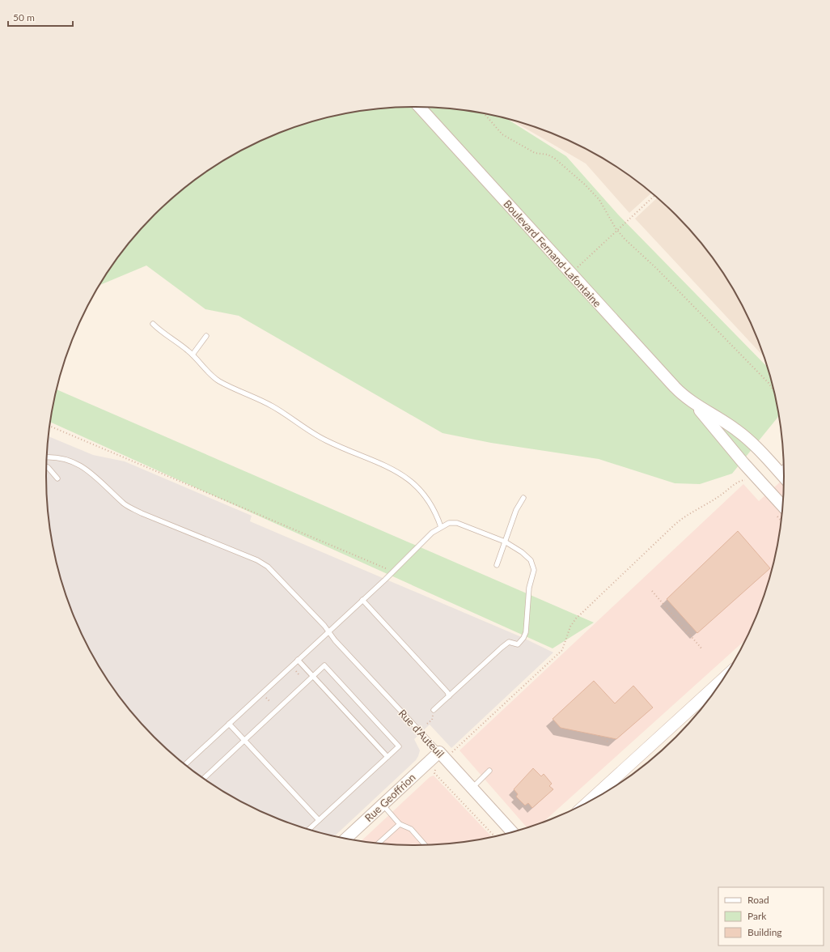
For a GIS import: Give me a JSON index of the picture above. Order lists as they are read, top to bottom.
{
  "streets": {
    "street": ["Boulevard Fernand-Lafontaine", "Rue d'Auteuil", "Rue Geoffrion"]
  },
  "crossings": [
    ["Rue d'Auteuil", "Rue Geoffrion"]
  ],
  "legend": ["Road", "Park", "Building"],
  "scale_bar": "50 m"
}
